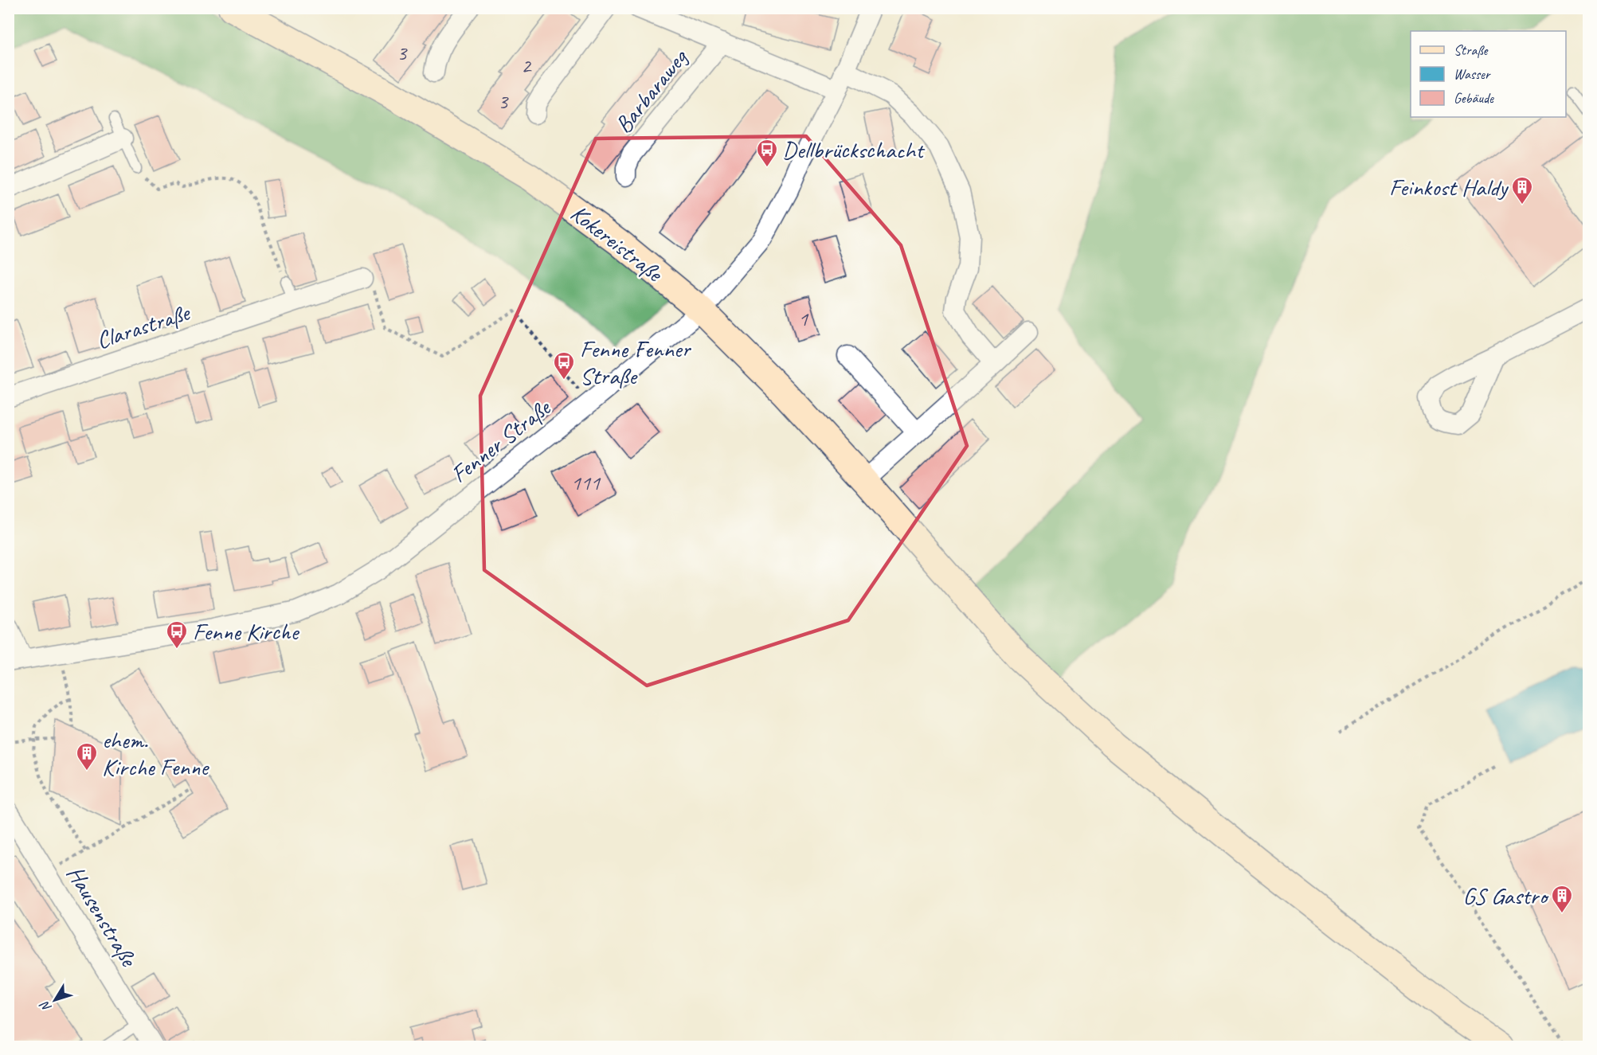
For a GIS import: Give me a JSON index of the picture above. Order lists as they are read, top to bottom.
{
  "streets": {
    "main road": ["Kokereistraße"],
    "street": [
      "Barbaraweg",
      "Clarastraße",
      "Fenner Straße",
      "Hausenstraße"
    ]
  },
  "crossings": [
    ["Kokereistraße", "Fenner Straße"]
  ],
  "places": {
    "bus stop": ["Dellbrückschacht", "Fenne Fenner Straße", "Fenne Kirche"],
    "building": ["Feinkost Haldy", "ehem. Kirche Fenne", "GS Gastro"]
  },
  "house_numbers": [
    "3",
    "2",
    "3",
    "1",
    "111"
  ],
  "legend": ["Straße", "Wasser", "Gebäude"],
  "north": "bottom left"
}
